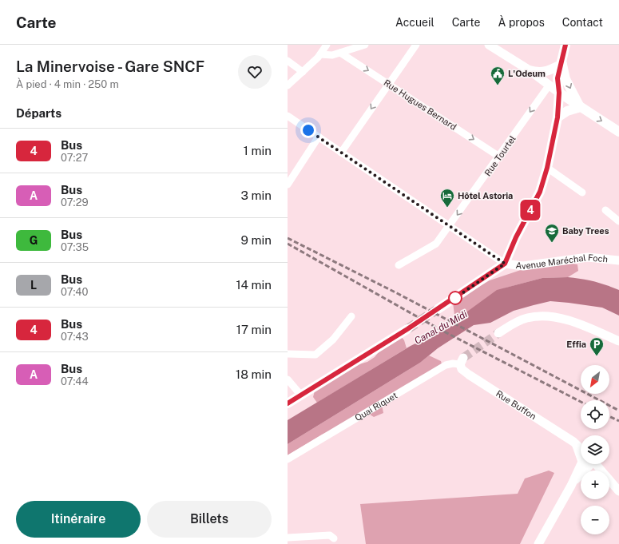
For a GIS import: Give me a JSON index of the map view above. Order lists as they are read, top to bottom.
{
  "streets": {
    "street": [
      "Rue Hugues Bernard",
      "Rue Tourtel",
      "Avenue Maréchal Foch",
      "Rue Buffon",
      "Quai Riquet"
    ]
  },
  "crossings": [
    ["Rue Hugues Bernard", "Rue Tourtel"],
    ["Rue Buffon", "Quai Riquet"]
  ],
  "one_way": ["Rue Hugues Bernard", "Rue Tourtel"],
  "water": ["Canal du Midi"],
  "places": {
    "public building": ["L'Odeum"],
    "hotel": ["Hôtel Astoria"],
    "school or university": ["Baby Trees"],
    "parking": ["Effia"]
  },
  "lines": ["bus line 4"],
  "north": "bottom left",
  "page": {
    "header": "Carte",
    "nav": [
      "Accueil",
      "Carte",
      "À propos",
      "Contact"
    ],
    "heading": [
      ["La Minervoise - Gare SNCF", "À pied · 4 min · 250 m"],
      "Départs"
    ],
    "on_map": "4",
    "list": [
      {
        "mark": "4",
        "name": "Bus",
        "note": "07:27",
        "value": "1 min"
      },
      {
        "mark": "A",
        "name": "Bus",
        "note": "07:29",
        "value": "3 min"
      },
      {
        "mark": "G",
        "name": "Bus",
        "note": "07:35",
        "value": "9 min"
      },
      {
        "mark": "L",
        "name": "Bus",
        "note": "07:40",
        "value": "14 min"
      },
      {
        "mark": "4",
        "name": "Bus",
        "note": "07:43",
        "value": "17 min"
      },
      {
        "mark": "A",
        "name": "Bus",
        "note": "07:44",
        "value": "18 min"
      }
    ],
    "map_buttons": ["+", "−"],
    "buttons": ["Itinéraire", "Billets"]
  }
}
